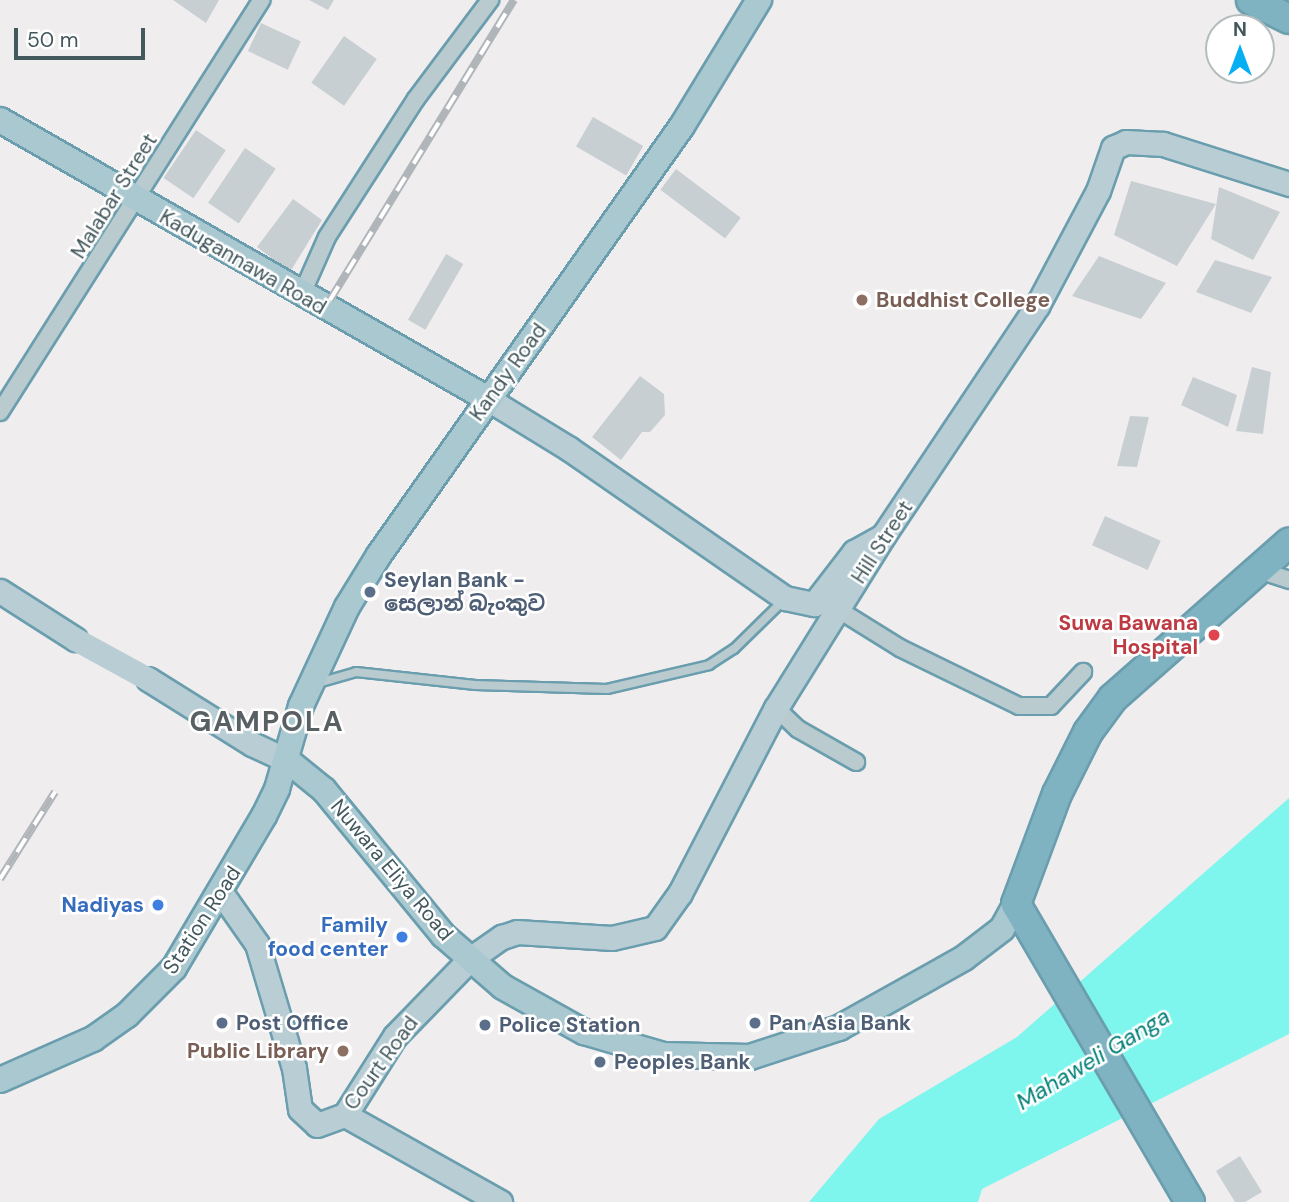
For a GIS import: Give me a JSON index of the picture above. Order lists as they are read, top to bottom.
{
  "streets": {
    "main road": [
      "Kadugannawa Road",
      "Kandy Road",
      "Nuwara Eliya Road",
      "Station Road"
    ],
    "street": ["Malabar Street", "Hill Street", "Court Road"]
  },
  "crossings": [
    ["Malabar Street", "Kadugannawa Road"],
    ["Kadugannawa Road", "Kandy Road"],
    ["Kandy Road", "Nuwara Eliya Road"],
    ["Kandy Road", "Station Road"],
    ["Hill Street", "Nuwara Eliya Road"],
    ["Hill Street", "Court Road"],
    ["Nuwara Eliya Road", "Station Road"],
    ["Nuwara Eliya Road", "Court Road"],
    ["Station Road", "Court Road"]
  ],
  "districts": ["GAMPOLA"],
  "water": ["Mahaweli Ganga"],
  "places": [
    "Buddhist College",
    "Seylan Bank - සෙලාන් බැංකුව",
    "Suwa Bawana Hospital",
    "Nadiyas",
    "Family food center",
    "Post Office",
    "Pan Asia Bank",
    "Police Station",
    "Public Library",
    "Peoples Bank"
  ],
  "scale_bar": "50 m",
  "north": "top"
}
